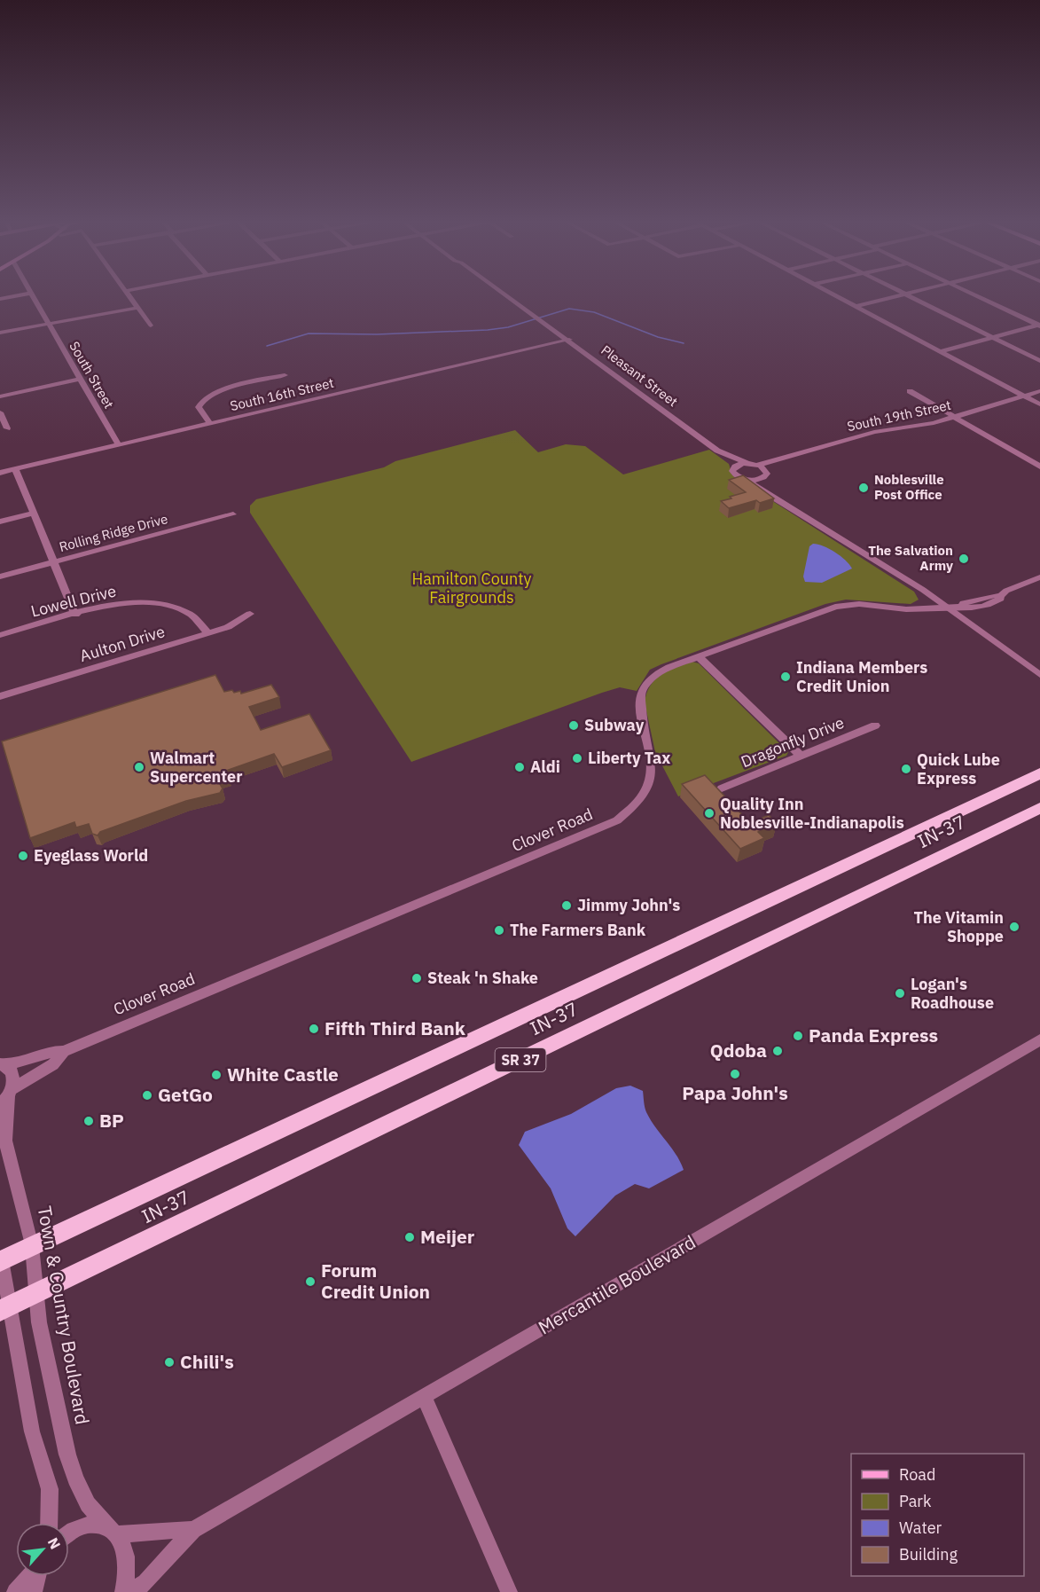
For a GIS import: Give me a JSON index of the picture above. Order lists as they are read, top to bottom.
{
  "streets": {
    "highway": ["IN-37", "SR 37"],
    "street": [
      "South Street",
      "Pleasant Street",
      "South 16th Street",
      "South 19th Street",
      "Rolling Ridge Drive",
      "Lowell Drive",
      "Aulton Drive",
      "Dragonfly Drive",
      "Clover Road",
      "Mercantile Boulevard",
      "Town & Country Boulevard"
    ]
  },
  "crossings": [
    ["South Street", "South 16th Street"],
    ["Pleasant Street", "South 16th Street"],
    ["Pleasant Street", "South 19th Street"],
    ["Lowell Drive", "Aulton Drive"],
    ["Clover Road", "Town & Country Boulevard"],
    ["IN-37", "Town & Country Boulevard"],
    ["Mercantile Boulevard", "Town & Country Boulevard"]
  ],
  "parks": ["Hamilton County Fairgrounds"],
  "places": [
    "Noblesville Post Office",
    "The Salvation Army",
    "Indiana Members Credit Union",
    "Subway",
    "Liberty Tax",
    "Walmart Supercenter",
    "Aldi",
    "Quick Lube Express",
    "Quality Inn Noblesville-Indianapolis",
    "Eyeglass World",
    "Jimmy John's",
    "The Vitamin Shoppe",
    "The Farmers Bank",
    "Steak 'n Shake",
    "Logan's Roadhouse",
    "Fifth Third Bank",
    "Panda Express",
    "Qdoba",
    "Papa John's",
    "White Castle",
    "GetGo",
    "BP",
    "Meijer",
    "Forum Credit Union",
    "Chili's"
  ],
  "legend": [
    "Road",
    "Park",
    "Water",
    "Building"
  ],
  "north": "top right"
}
